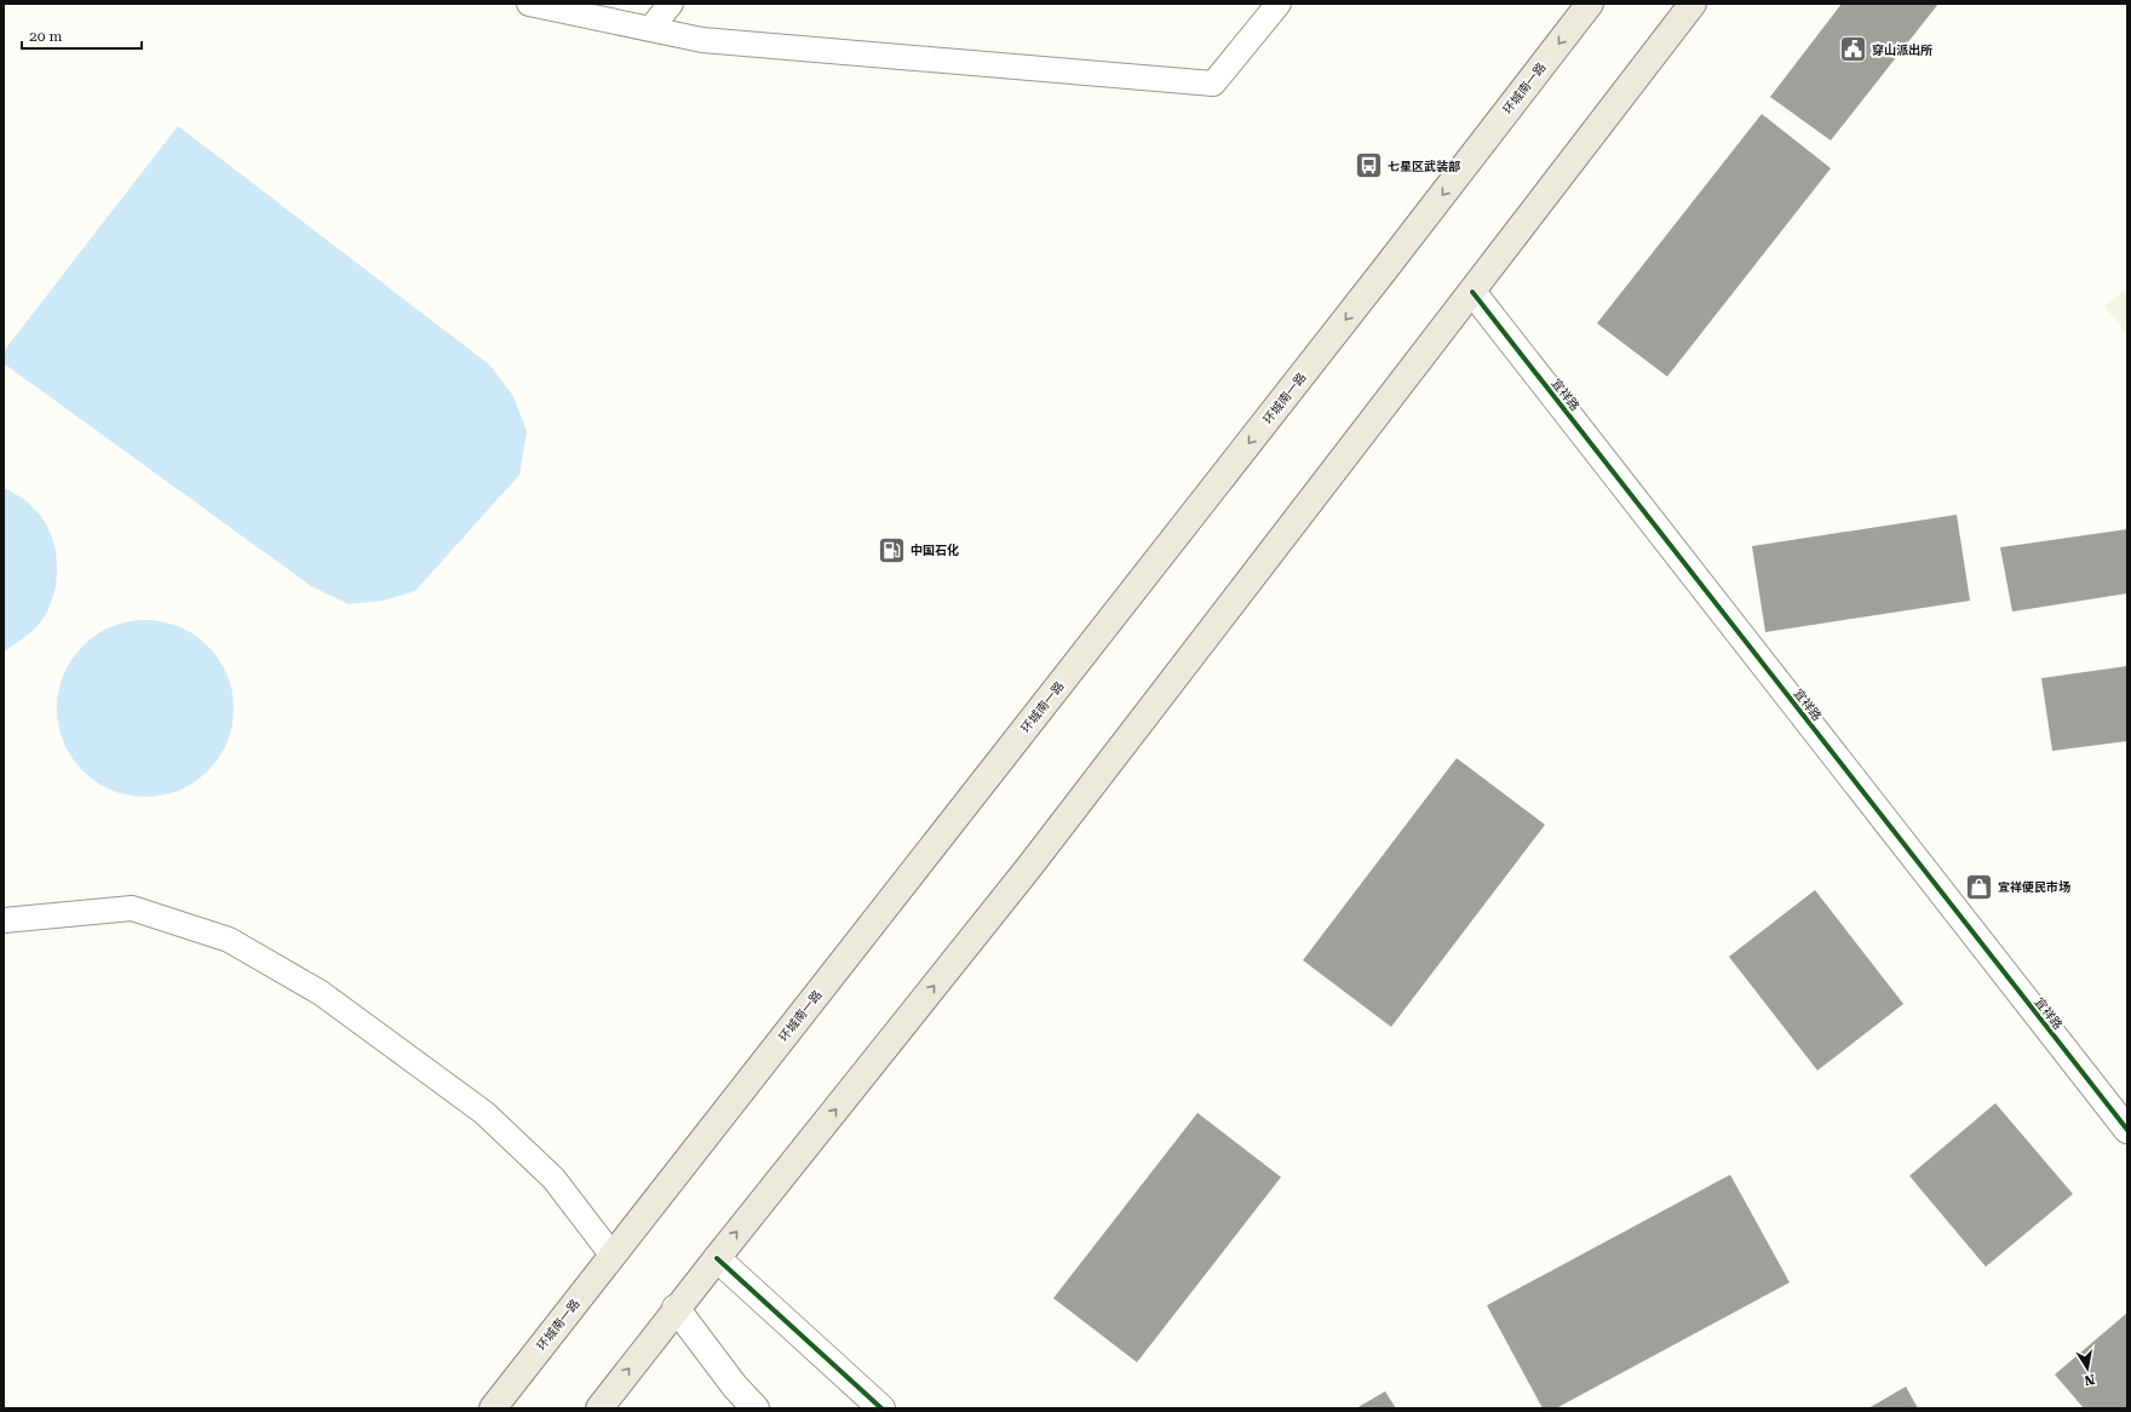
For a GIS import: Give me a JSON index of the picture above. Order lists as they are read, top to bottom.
{
  "streets": {
    "main road": ["环城南一路"],
    "street": ["宜祥路"]
  },
  "places": {
    "public building": ["穿山派出所"],
    "bus stop": ["七星区武装部"],
    "fuel station": ["中国石化"],
    "shop": ["宜祥便民市场"]
  },
  "scale_bar": "20 m",
  "north": "bottom"
}
